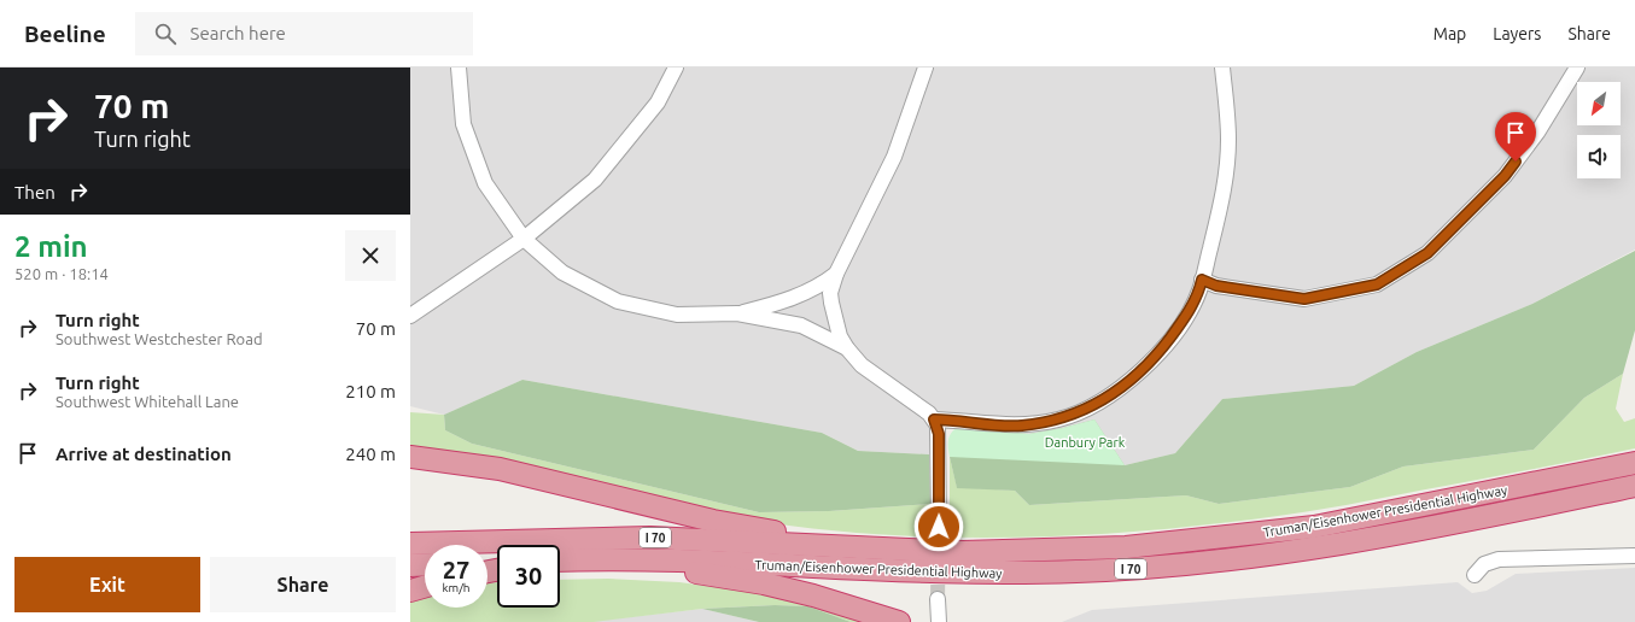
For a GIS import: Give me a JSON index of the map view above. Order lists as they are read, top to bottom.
{
  "streets": {
    "highway": ["Truman/Eisenhower Presidential Highway", "I 70"]
  },
  "parks": ["Danbury Park"],
  "north": "bottom left",
  "page": {
    "header": "Beeline",
    "search": "Search here",
    "nav": ["Map", "Layers", "Share"],
    "turn": ["70 m", "Turn right"],
    "then": "Then",
    "heading": ["2 min", "520 m · 18:14"],
    "list": [
      {
        "name": "Turn right",
        "note": "Southwest Westchester Road",
        "value": "70 m"
      },
      {
        "name": "Turn right",
        "note": "Southwest Whitehall Lane",
        "value": "210 m"
      },
      {
        "name": "Arrive at destination",
        "value": "240 m"
      }
    ],
    "speed": "27 km/h",
    "limit": "30",
    "buttons": ["Exit", "Share"]
  }
}
